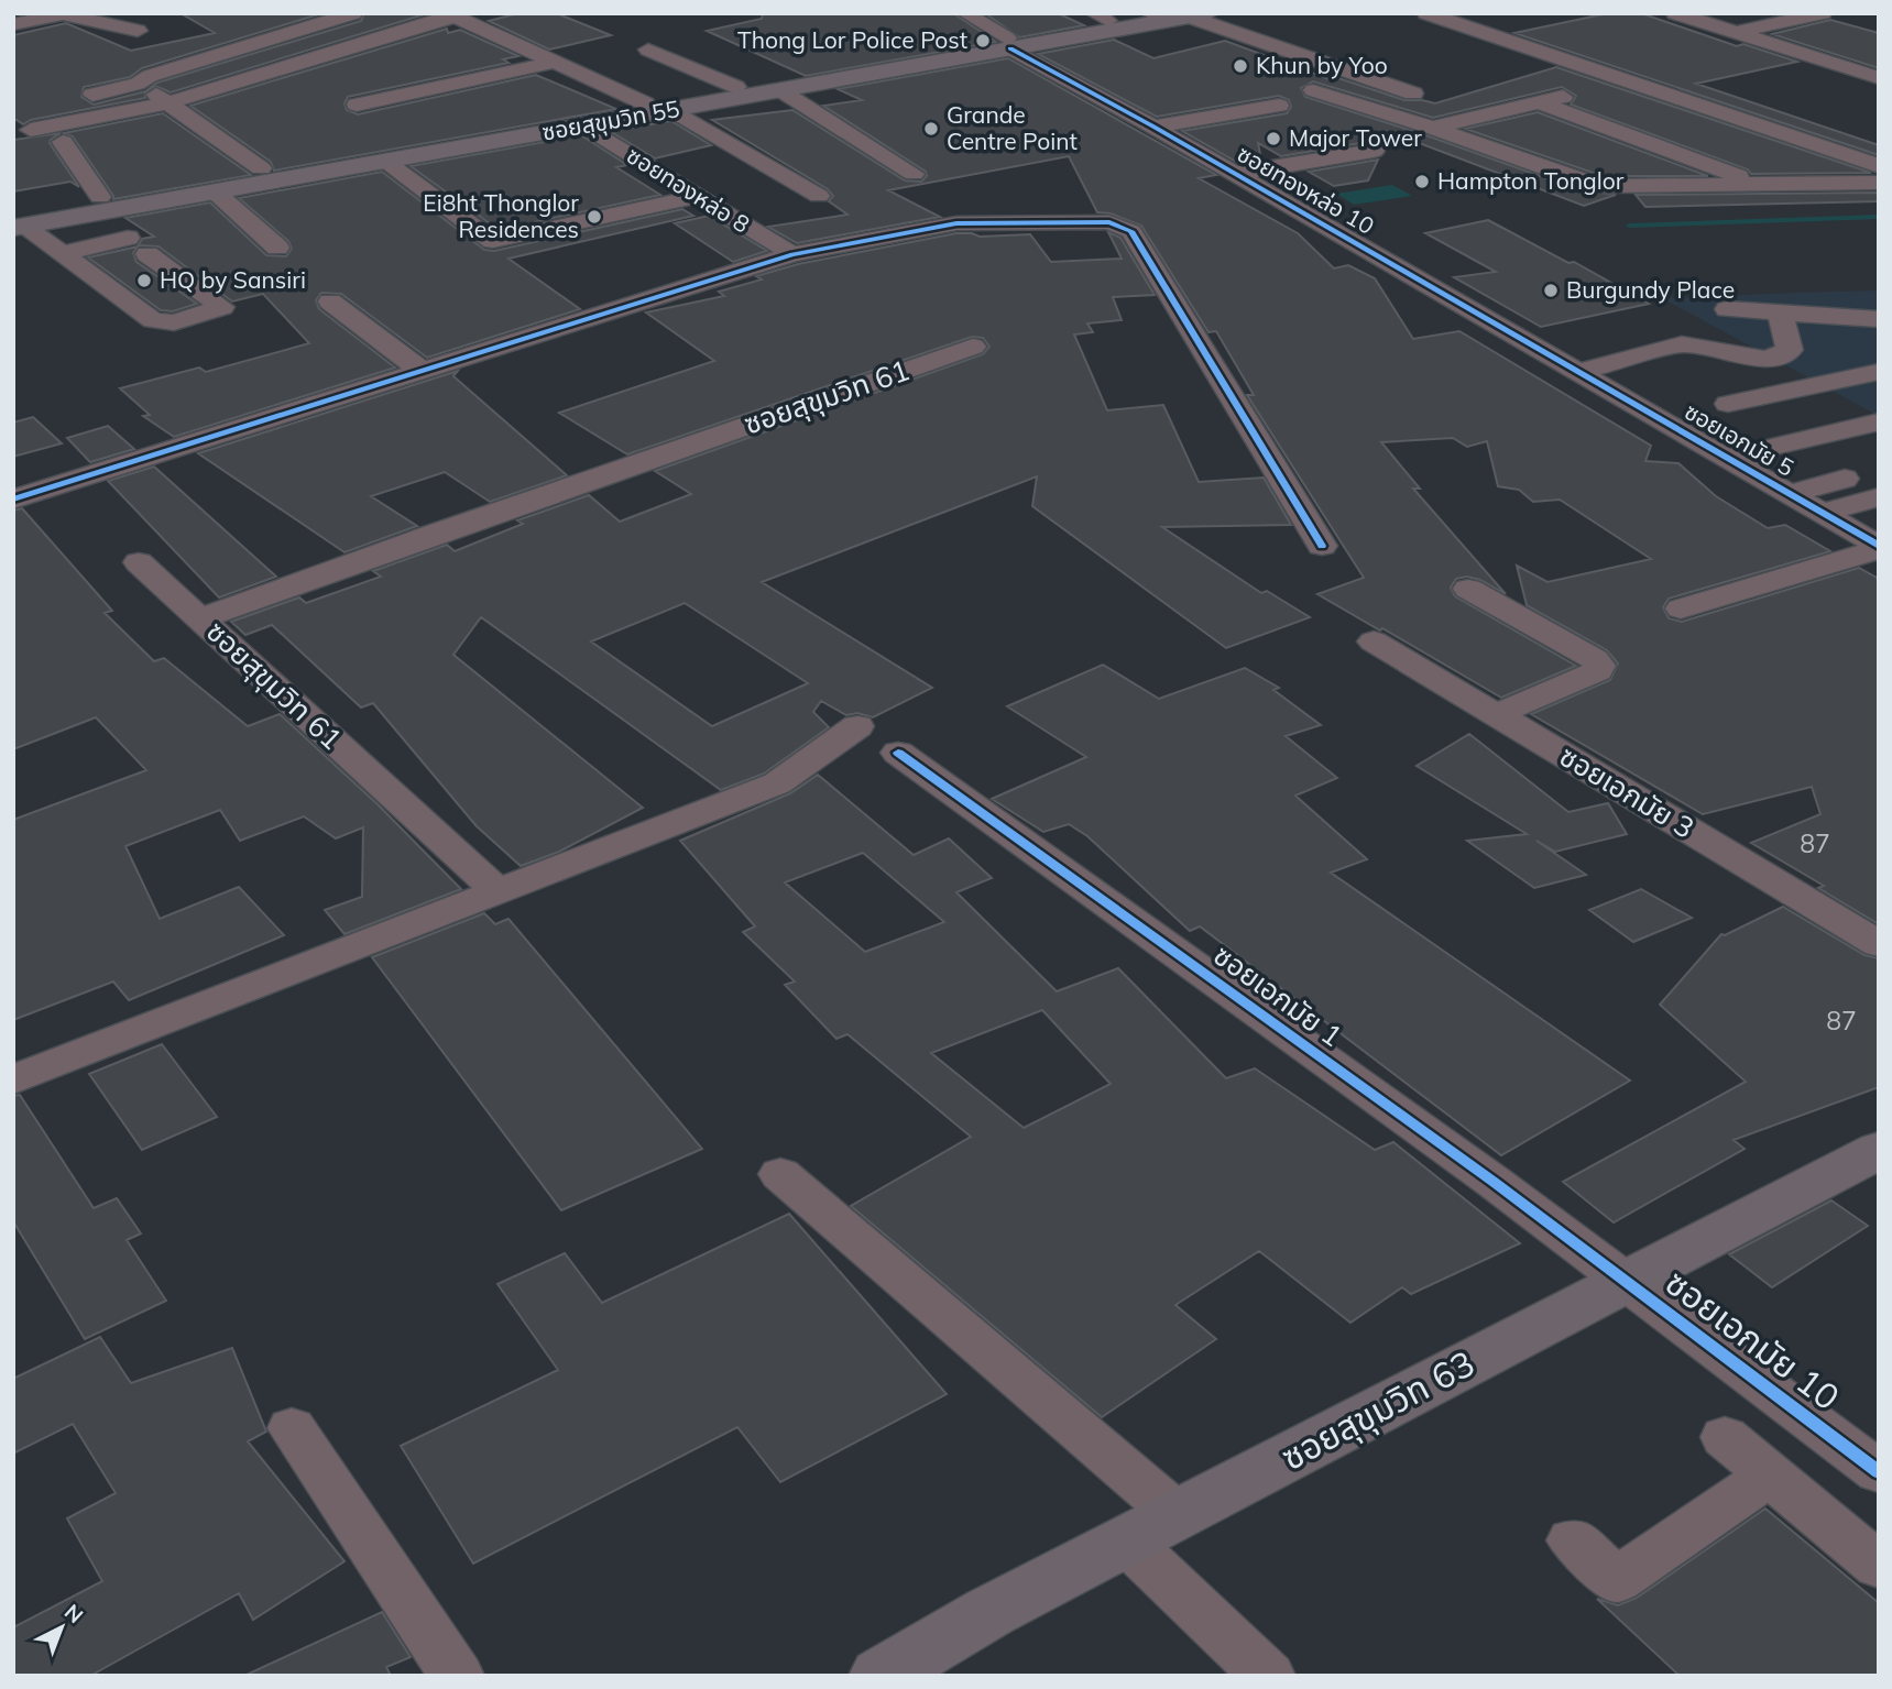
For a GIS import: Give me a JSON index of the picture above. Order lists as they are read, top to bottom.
{
  "streets": {
    "main road": ["ซอยสุขุมวิท 55", "ซอยสุขุมวิท 63"],
    "street": [
      "ซอยทองหล่อ 8",
      "ซอยทองหล่อ 10",
      "ซอยสุขุมวิท 61",
      "ซอยเอกมัย 5",
      "ซอยเอกมัย 3",
      "ซอยเอกมัย 1",
      "ซอยเอกมัย 10"
    ]
  },
  "crossings": [
    ["ซอยสุขุมวิท 55", "ซอยทองหล่อ 8"],
    ["ซอยสุขุมวิท 55", "ซอยทองหล่อ 10"],
    ["ซอยทองหล่อ 10", "ซอยเอกมัย 5"],
    ["ซอยเอกมัย 1", "ซอยเอกมัย 10"],
    ["ซอยเอกมัย 1", "ซอยสุขุมวิท 63"],
    ["ซอยเอกมัย 10", "ซอยสุขุมวิท 63"]
  ],
  "places": [
    "Thong Lor Police Post",
    "Khun by Yoo",
    "Grande Centre Point",
    "Major Tower",
    "Hampton Tonglor",
    "Ei8ht Thonglor Residences",
    "HQ by Sansiri",
    "Burgundy Place"
  ],
  "house_numbers": ["87", "87"],
  "north": "top right"
}
